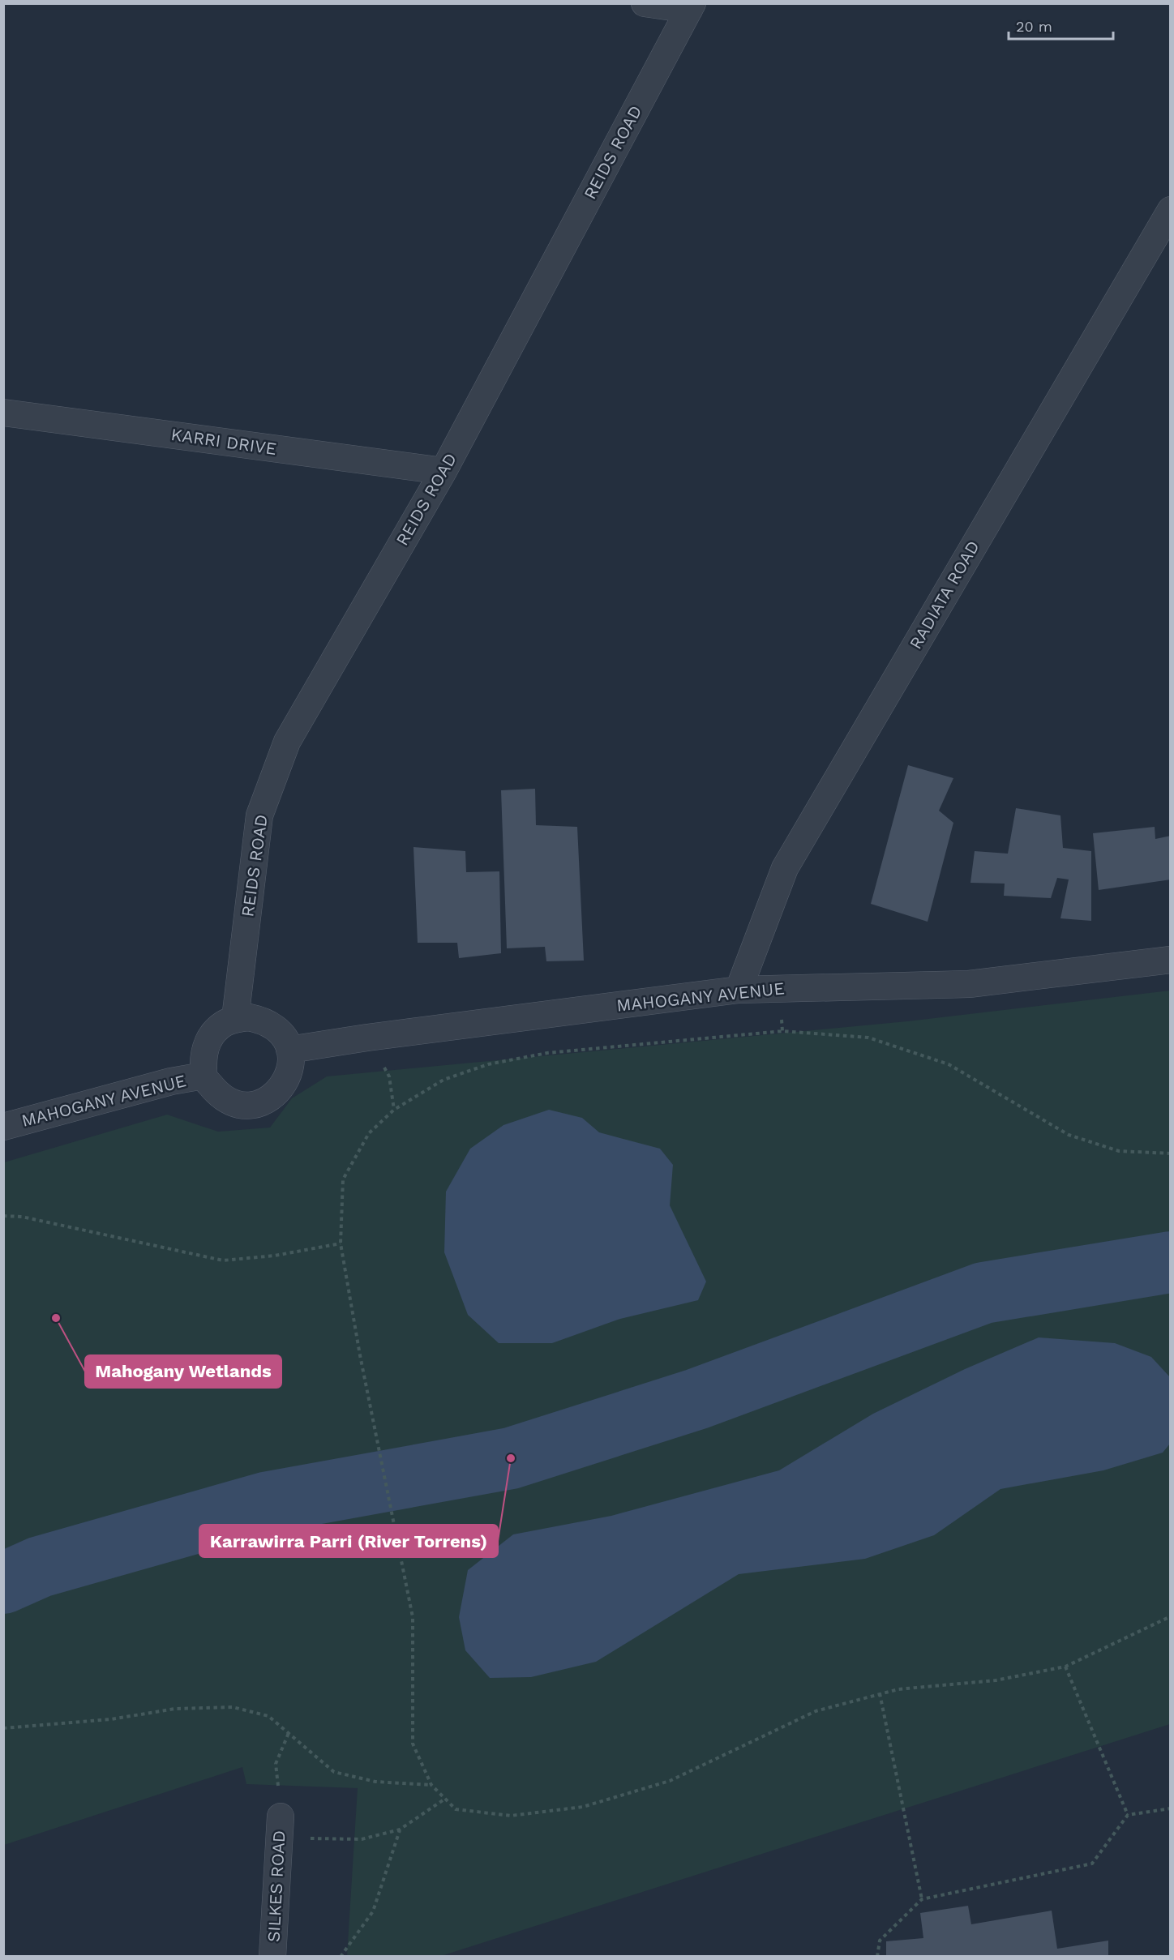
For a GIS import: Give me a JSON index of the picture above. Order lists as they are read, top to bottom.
{
  "streets": {
    "street": [
      "REIDS ROAD",
      "KARRI DRIVE",
      "RADIATA ROAD",
      "MAHOGANY AVENUE",
      "SILKES ROAD"
    ]
  },
  "crossings": [
    ["REIDS ROAD", "KARRI DRIVE"],
    ["REIDS ROAD", "MAHOGANY AVENUE"],
    ["RADIATA ROAD", "MAHOGANY AVENUE"]
  ],
  "places": ["Mahogany Wetlands", "Karrawirra Parri (River Torrens)"],
  "scale_bar": "20 m"
}
